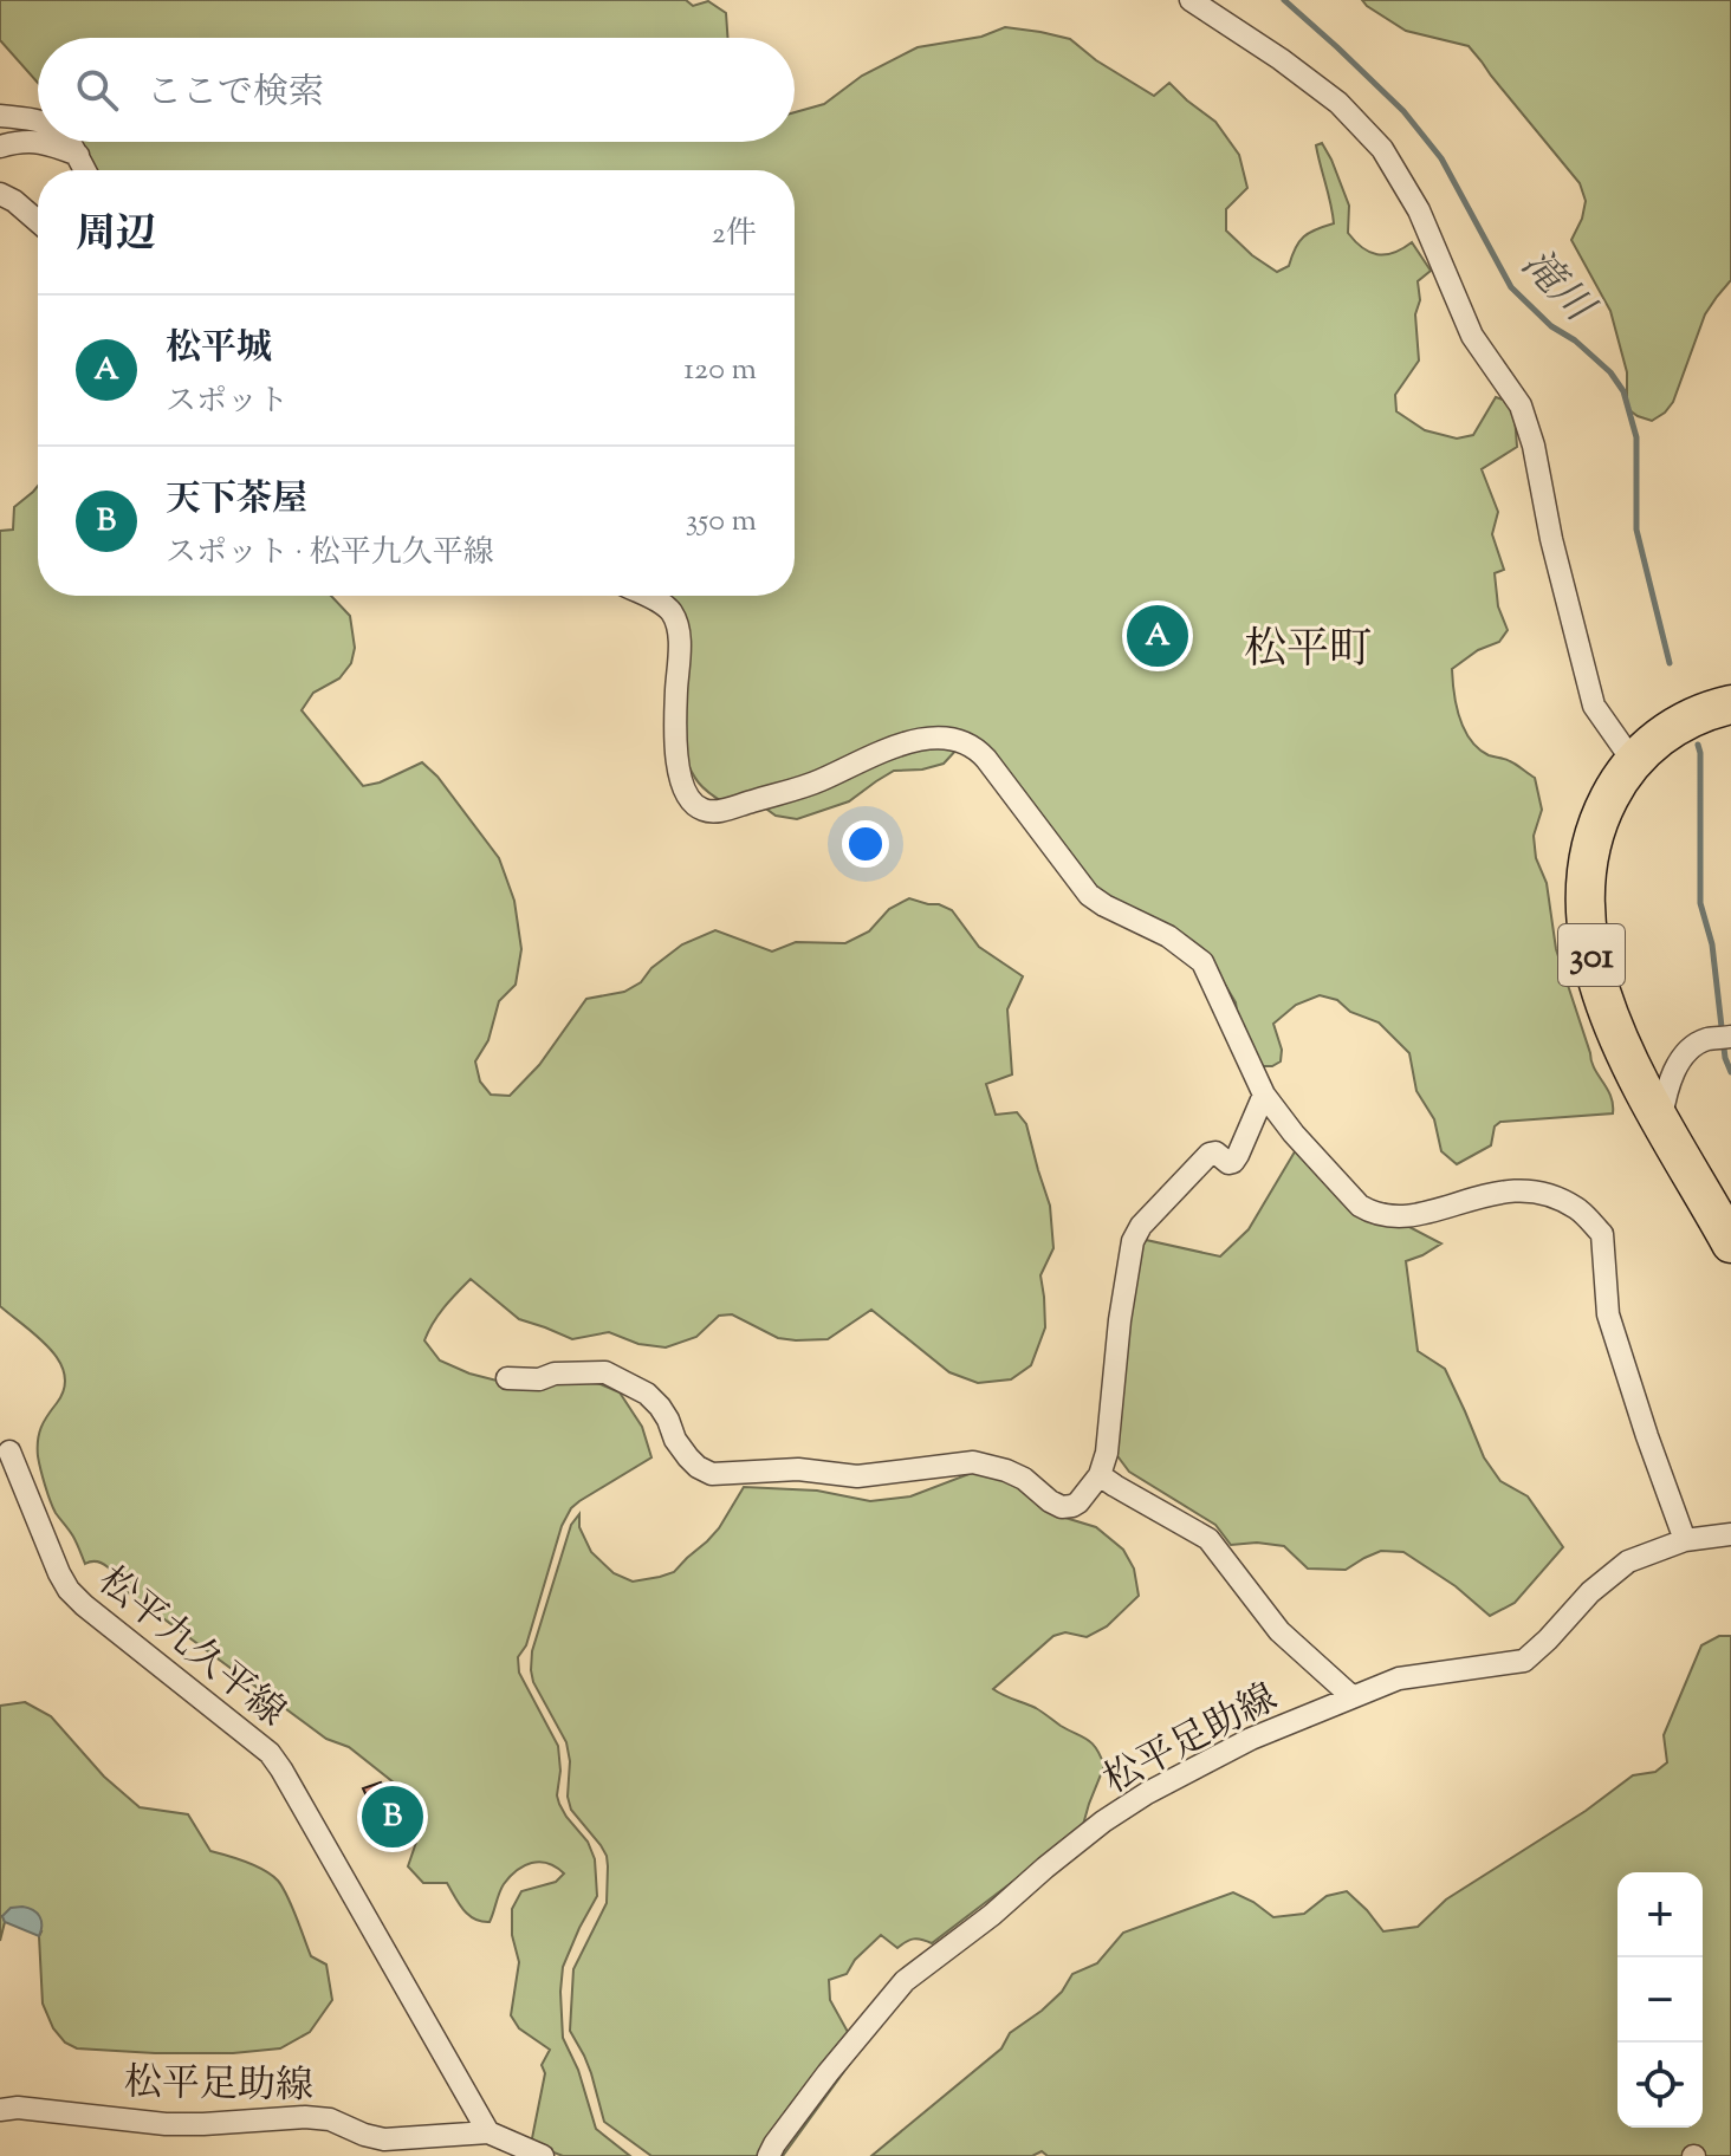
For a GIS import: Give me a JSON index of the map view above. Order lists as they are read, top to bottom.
{
  "streets": {
    "highway": ["301"],
    "street": ["松平九久平線", "松平足助線"]
  },
  "crossings": [
    ["松平九久平線", "松平足助線"]
  ],
  "districts": ["松平町"],
  "water": ["滝川"],
  "page": {
    "search": "ここで検索",
    "heading": ["周辺", "2件"],
    "list": [
      {
        "mark": "A",
        "name": "松平城",
        "note": "スポット",
        "value": "120 m"
      },
      {
        "mark": "B",
        "name": "天下茶屋",
        "note": "スポット · 松平九久平線",
        "value": "350 m"
      }
    ],
    "pins": ["A", "B"],
    "map_buttons": ["+", "−"]
  }
}
